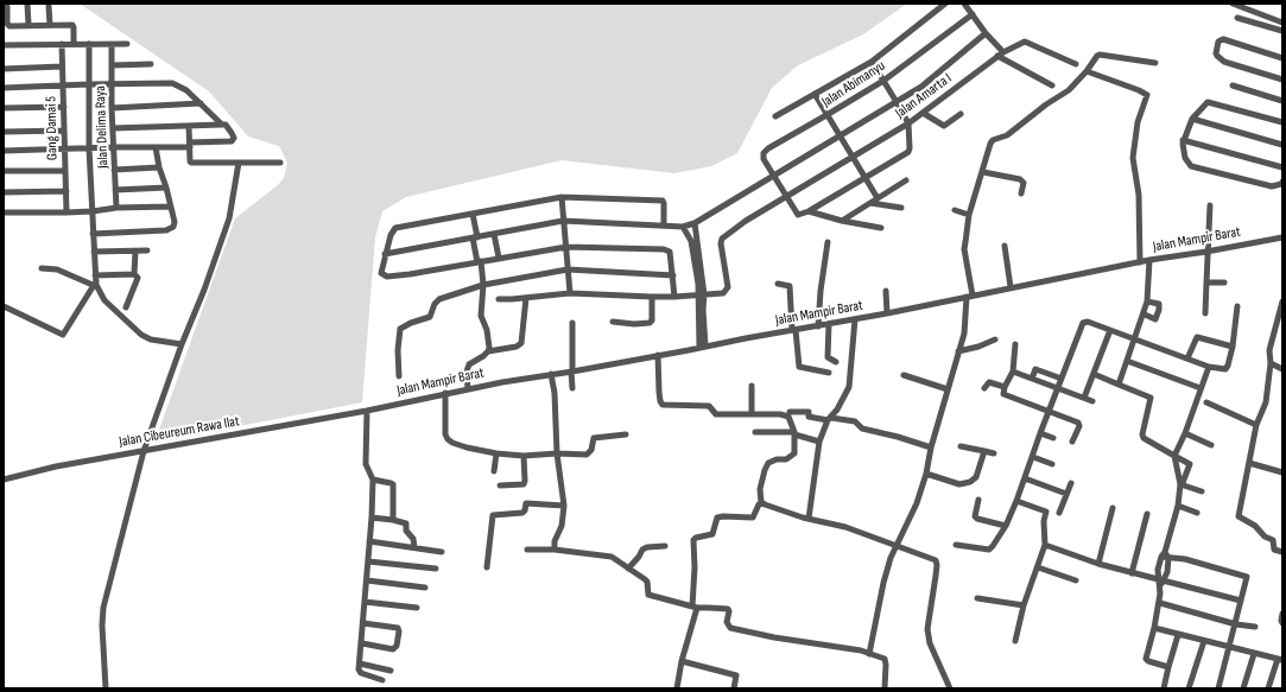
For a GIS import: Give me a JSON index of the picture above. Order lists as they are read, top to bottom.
{
  "streets": {
    "street": [
      "Jalan Abimanyu",
      "Jalan Amarta I",
      "Jalan Delima Raya",
      "Gang Damai 5",
      "Jalan Mampir Barat",
      "Jalan Cibeureum Rawa Ilat"
    ]
  },
  "crossings": [
    ["Jalan Mampir Barat", "Jalan Cibeureum Rawa Ilat"]
  ]
}
